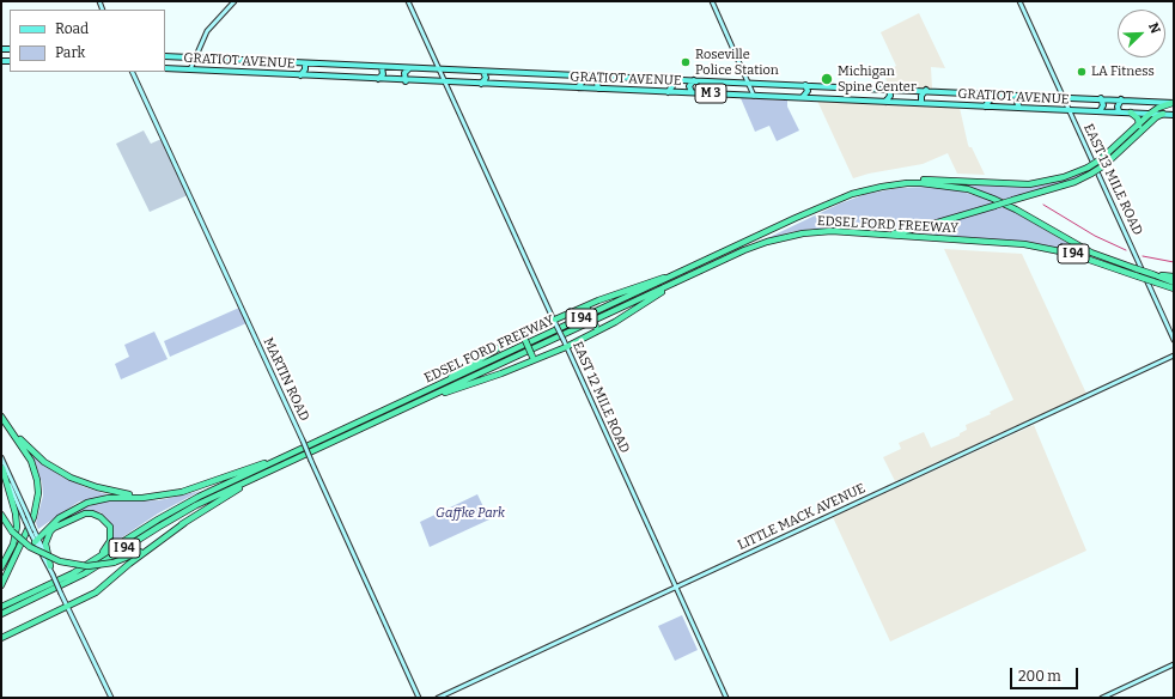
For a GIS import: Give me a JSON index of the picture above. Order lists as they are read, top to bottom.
{
  "streets": {
    "highway": ["EDSEL FORD FREEWAY", "I 94"],
    "main road": [
      "GRATIOT AVENUE",
      "M 3",
      "EAST 13 MILE ROAD",
      "MARTIN ROAD",
      "EAST 12 MILE ROAD",
      "LITTLE MACK AVENUE"
    ]
  },
  "crossings": [
    ["GRATIOT AVENUE", "EAST 13 MILE ROAD"],
    ["GRATIOT AVENUE", "EAST 12 MILE ROAD"],
    ["EDSEL FORD FREEWAY", "I 94"],
    ["EAST 12 MILE ROAD", "LITTLE MACK AVENUE"]
  ],
  "parks": ["Gaffke Park"],
  "places": ["Roseville Police Station", "LA Fitness", "Michigan Spine Center"],
  "legend": ["Road", "Park"],
  "scale_bar": "200 m",
  "north": "top right"
}
